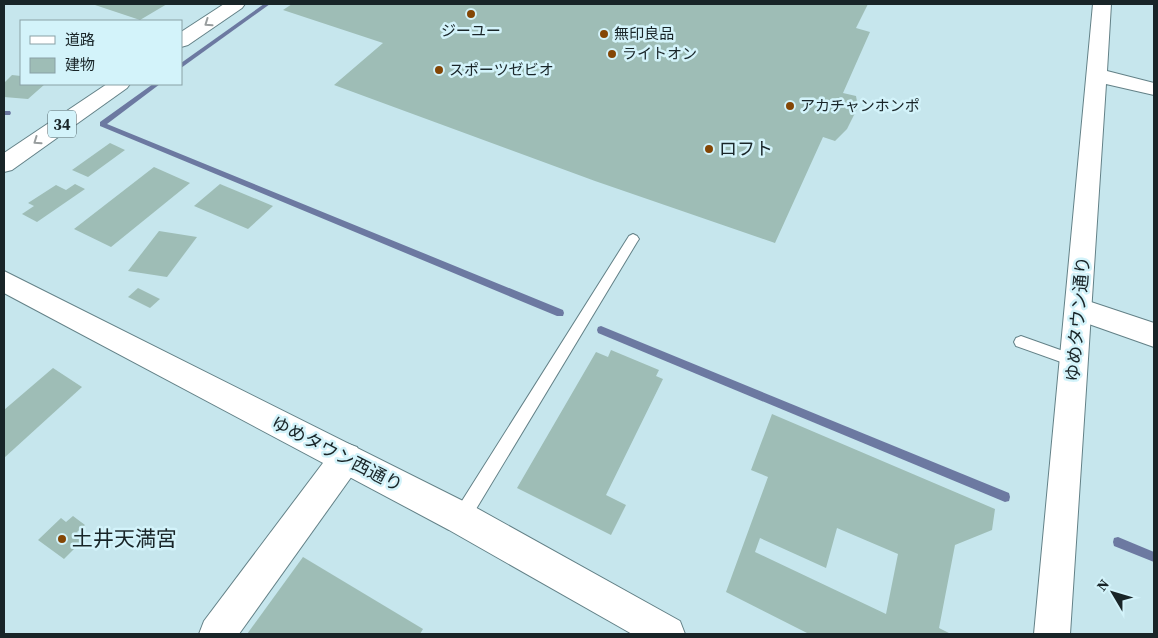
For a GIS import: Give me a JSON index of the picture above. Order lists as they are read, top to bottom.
{
  "streets": {
    "main road": ["34", "ゆめタウン通り", "ゆめタウン西通り"]
  },
  "places": [
    "ジーユー",
    "無印良品",
    "ライトオン",
    "スポーツゼビオ",
    "アカチャンホンポ",
    "ロフト",
    "土井天満宮"
  ],
  "legend": ["道路", "建物"],
  "north": "top left"
}
